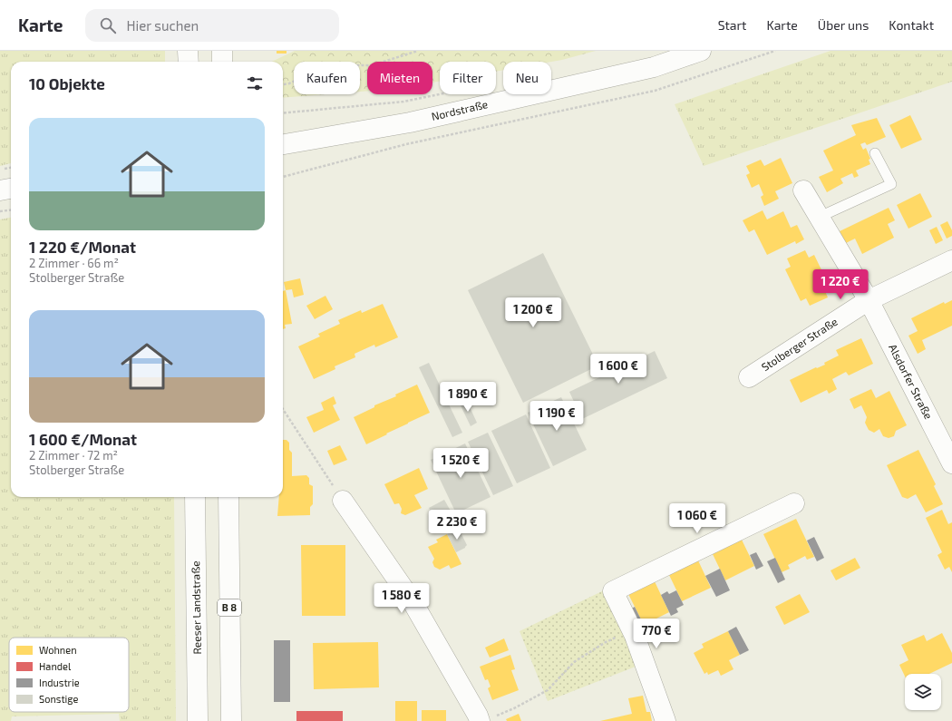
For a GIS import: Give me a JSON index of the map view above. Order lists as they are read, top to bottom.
{
  "streets": {
    "street": [
      "Nordstraße",
      "Stolberger Straße",
      "Alsdorfer Straße",
      "Reeser Landstraße",
      "B 8"
    ]
  },
  "crossings": [
    ["Stolberger Straße", "Alsdorfer Straße"]
  ],
  "legend": [
    "Wohnen",
    "Handel",
    "Industrie",
    "Sonstige"
  ],
  "page": {
    "header": "Karte",
    "search": "Hier suchen",
    "nav": [
      "Start",
      "Karte",
      "Über uns",
      "Kontakt"
    ],
    "chip": [
      "Kaufen",
      "Mieten",
      "Filter",
      "Neu"
    ],
    "heading": "10 Objekte",
    "list": [
      {
        "name": "1 220 €/Monat",
        "note": "2 Zimmer · 66 m² · Stolberger Straße"
      },
      {
        "name": "1 600 €/Monat",
        "note": "2 Zimmer · 72 m² · Stolberger Straße"
      }
    ],
    "price": [
      "1 220 €",
      "1 200 €",
      "1 600 €",
      "1 890 €",
      "1 190 €",
      "1 520 €",
      "1 060 €",
      "2 230 €",
      "1 580 €",
      "770 €"
    ]
  }
}
